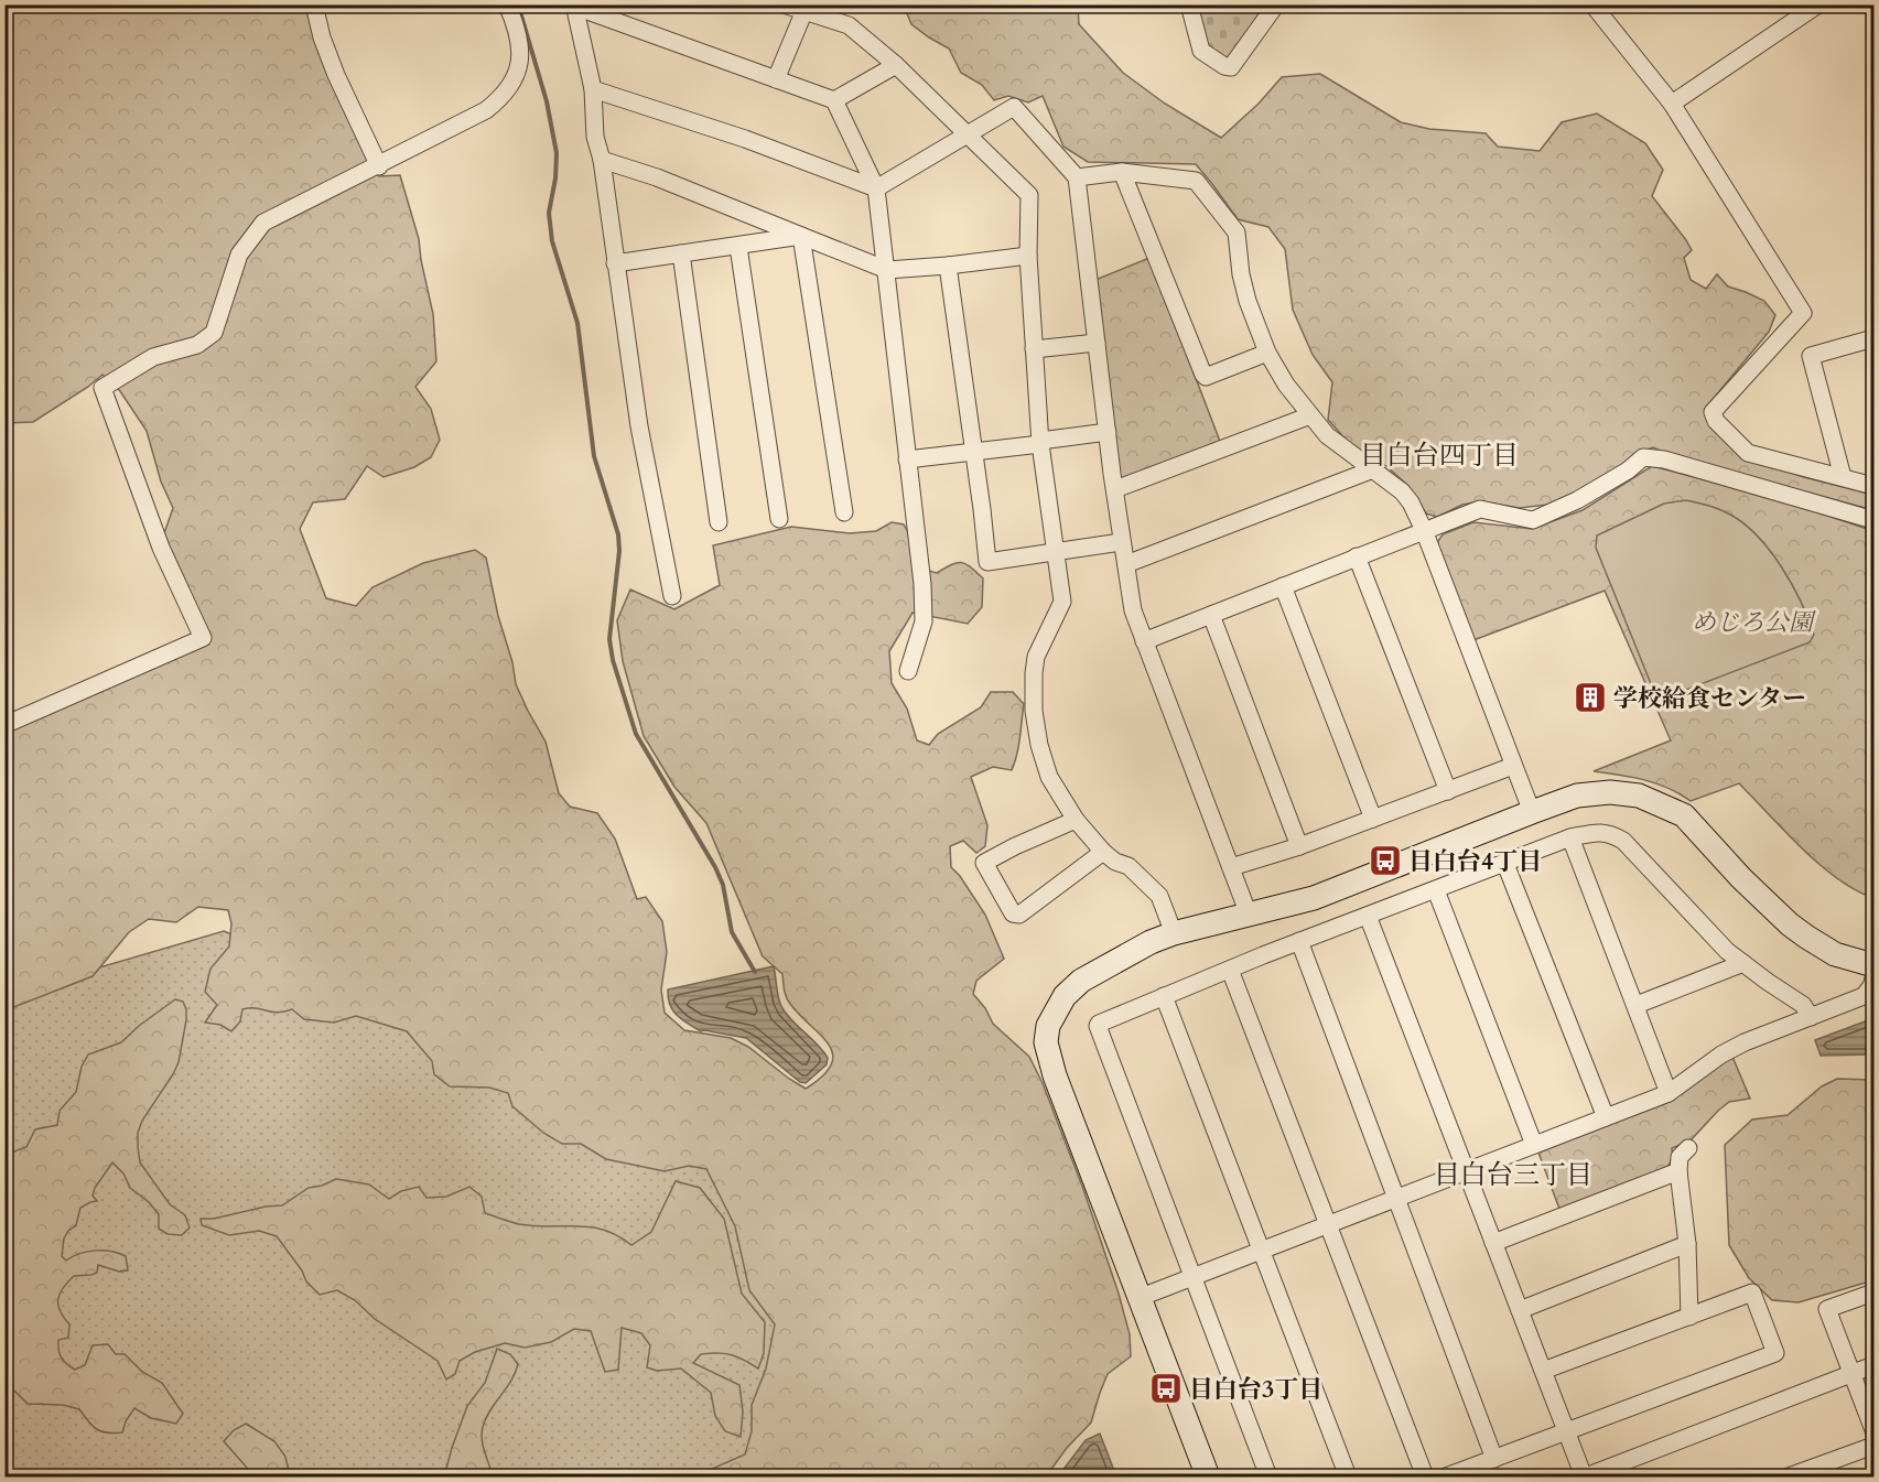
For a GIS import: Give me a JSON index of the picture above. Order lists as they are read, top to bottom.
{
  "districts": ["目白台四丁目", "目白台三丁目"],
  "parks": ["めじろ公園"],
  "places": {
    "building": ["学校給食センター"],
    "bus stop": ["目白台4丁目", "目白台3丁目"]
  }
}
